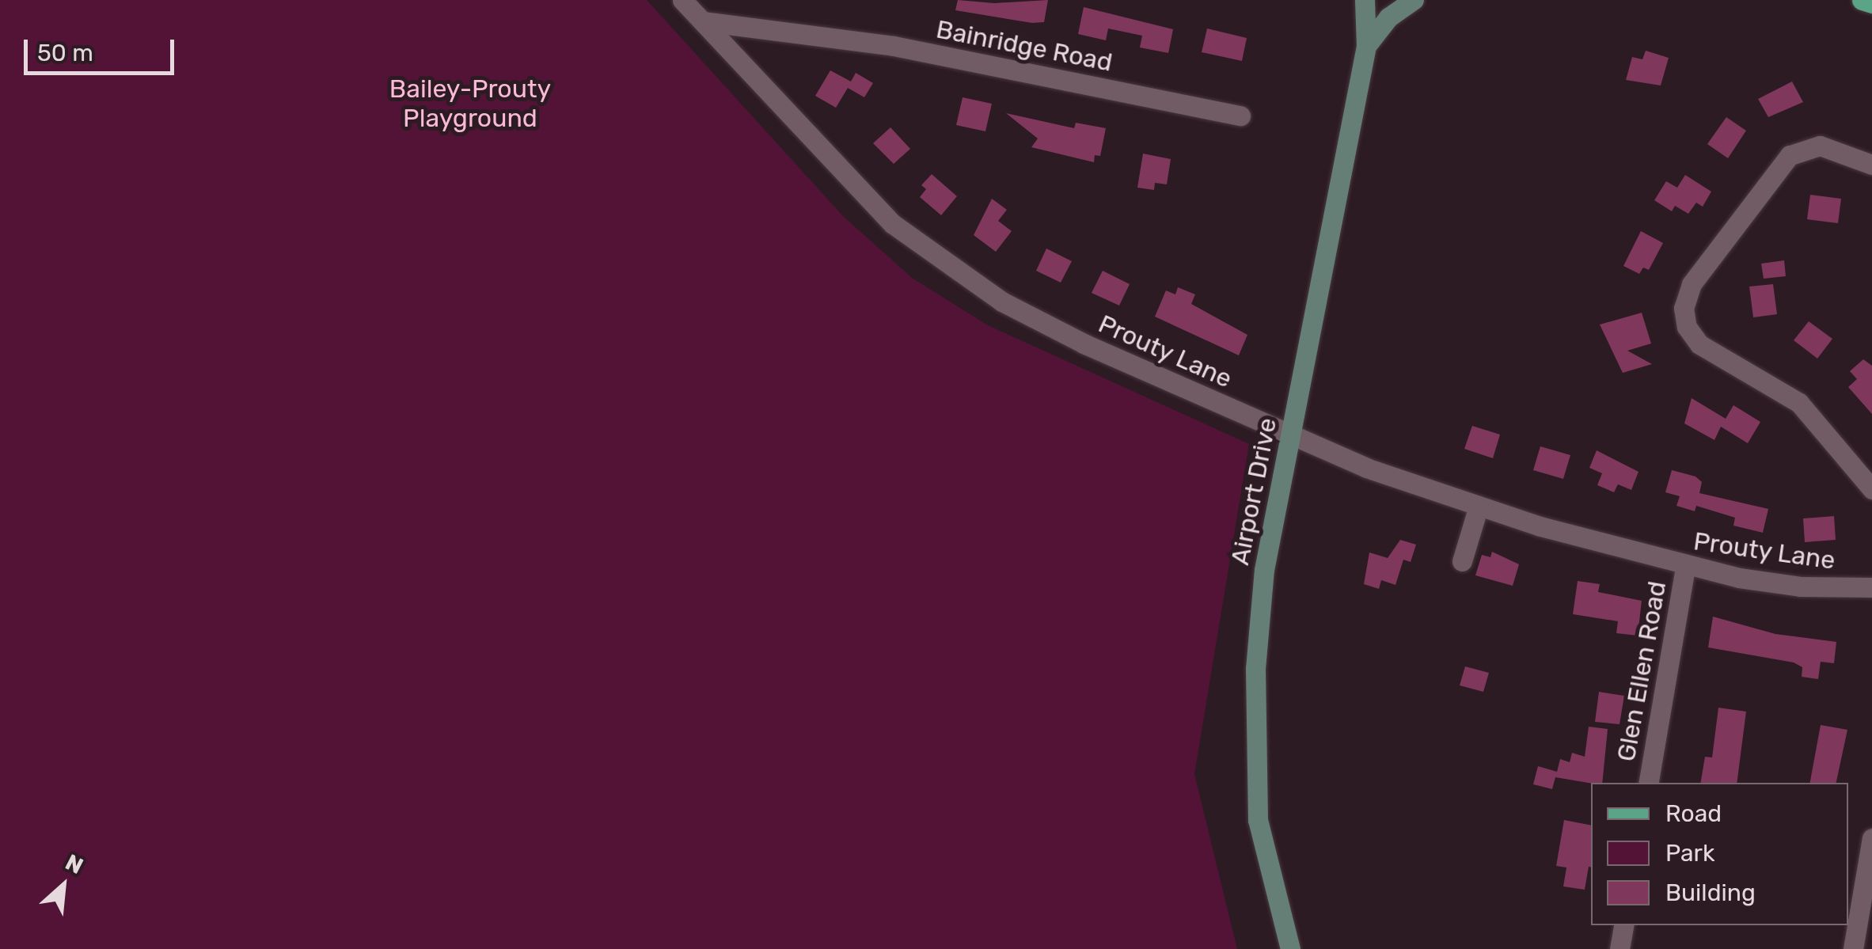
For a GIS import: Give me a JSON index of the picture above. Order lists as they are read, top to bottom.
{
  "streets": {
    "main road": ["Airport Drive"],
    "street": ["Bainridge Road", "Prouty Lane", "Glen Ellen Road"]
  },
  "crossings": [
    ["Bainridge Road", "Prouty Lane"],
    ["Prouty Lane", "Airport Drive"],
    ["Prouty Lane", "Glen Ellen Road"]
  ],
  "parks": ["Bailey-Prouty Playground"],
  "legend": ["Road", "Park", "Building"],
  "scale_bar": "50 m",
  "north": "top right"
}
